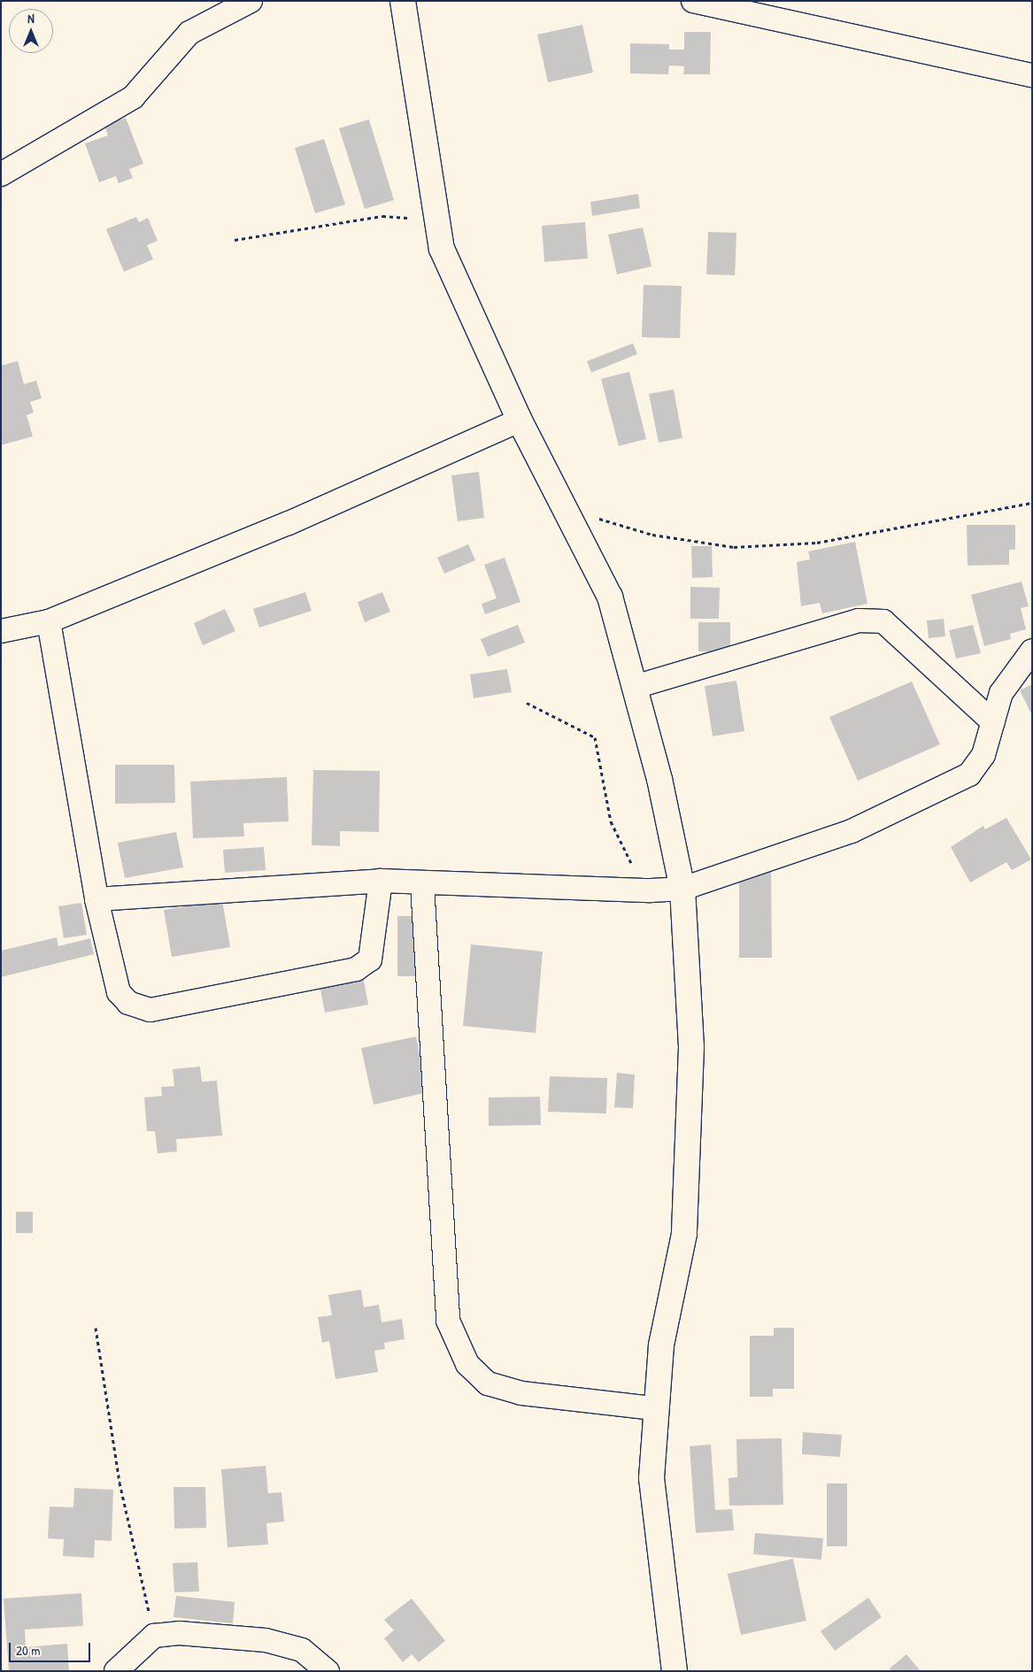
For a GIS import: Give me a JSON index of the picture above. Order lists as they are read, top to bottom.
{
  "scale_bar": "20 m",
  "north": "top"
}
